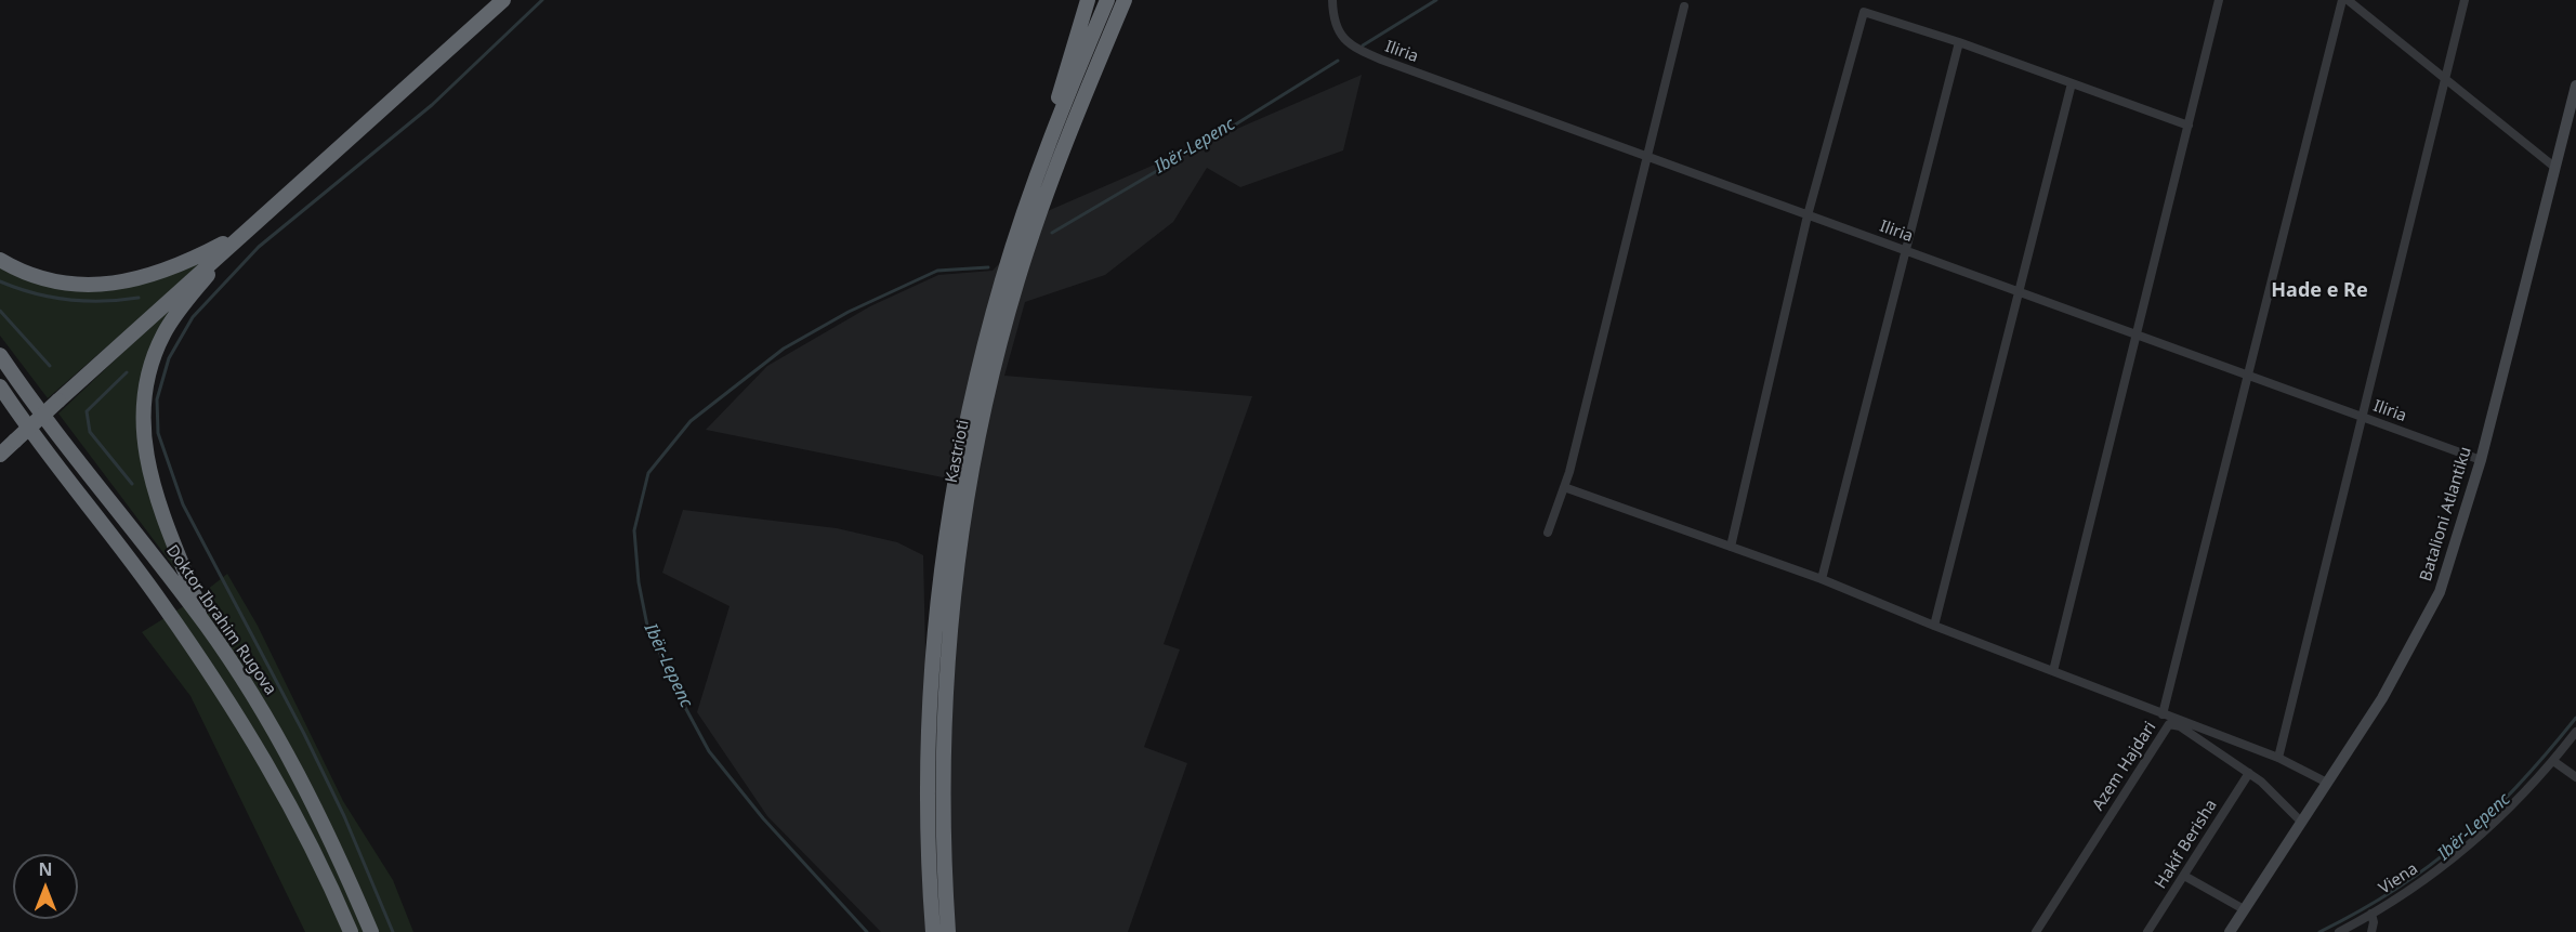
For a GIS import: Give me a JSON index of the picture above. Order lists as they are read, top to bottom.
{
  "streets": {
    "highway": ["Kastrioti", "Doktor Ibrahim Rugova"],
    "street": [
      "Iliria",
      "Batalioni Atlantiku",
      "Azem Hajdari",
      "Hakif Berisha",
      "Viena"
    ]
  },
  "crossings": [
    ["Iliria", "Batalioni Atlantiku"],
    ["Batalioni Atlantiku", "Azem Hajdari"],
    ["Azem Hajdari", "Hakif Berisha"]
  ],
  "districts": ["Hade e Re"],
  "water": ["Ibër-Lepenc"],
  "north": "top"
}
